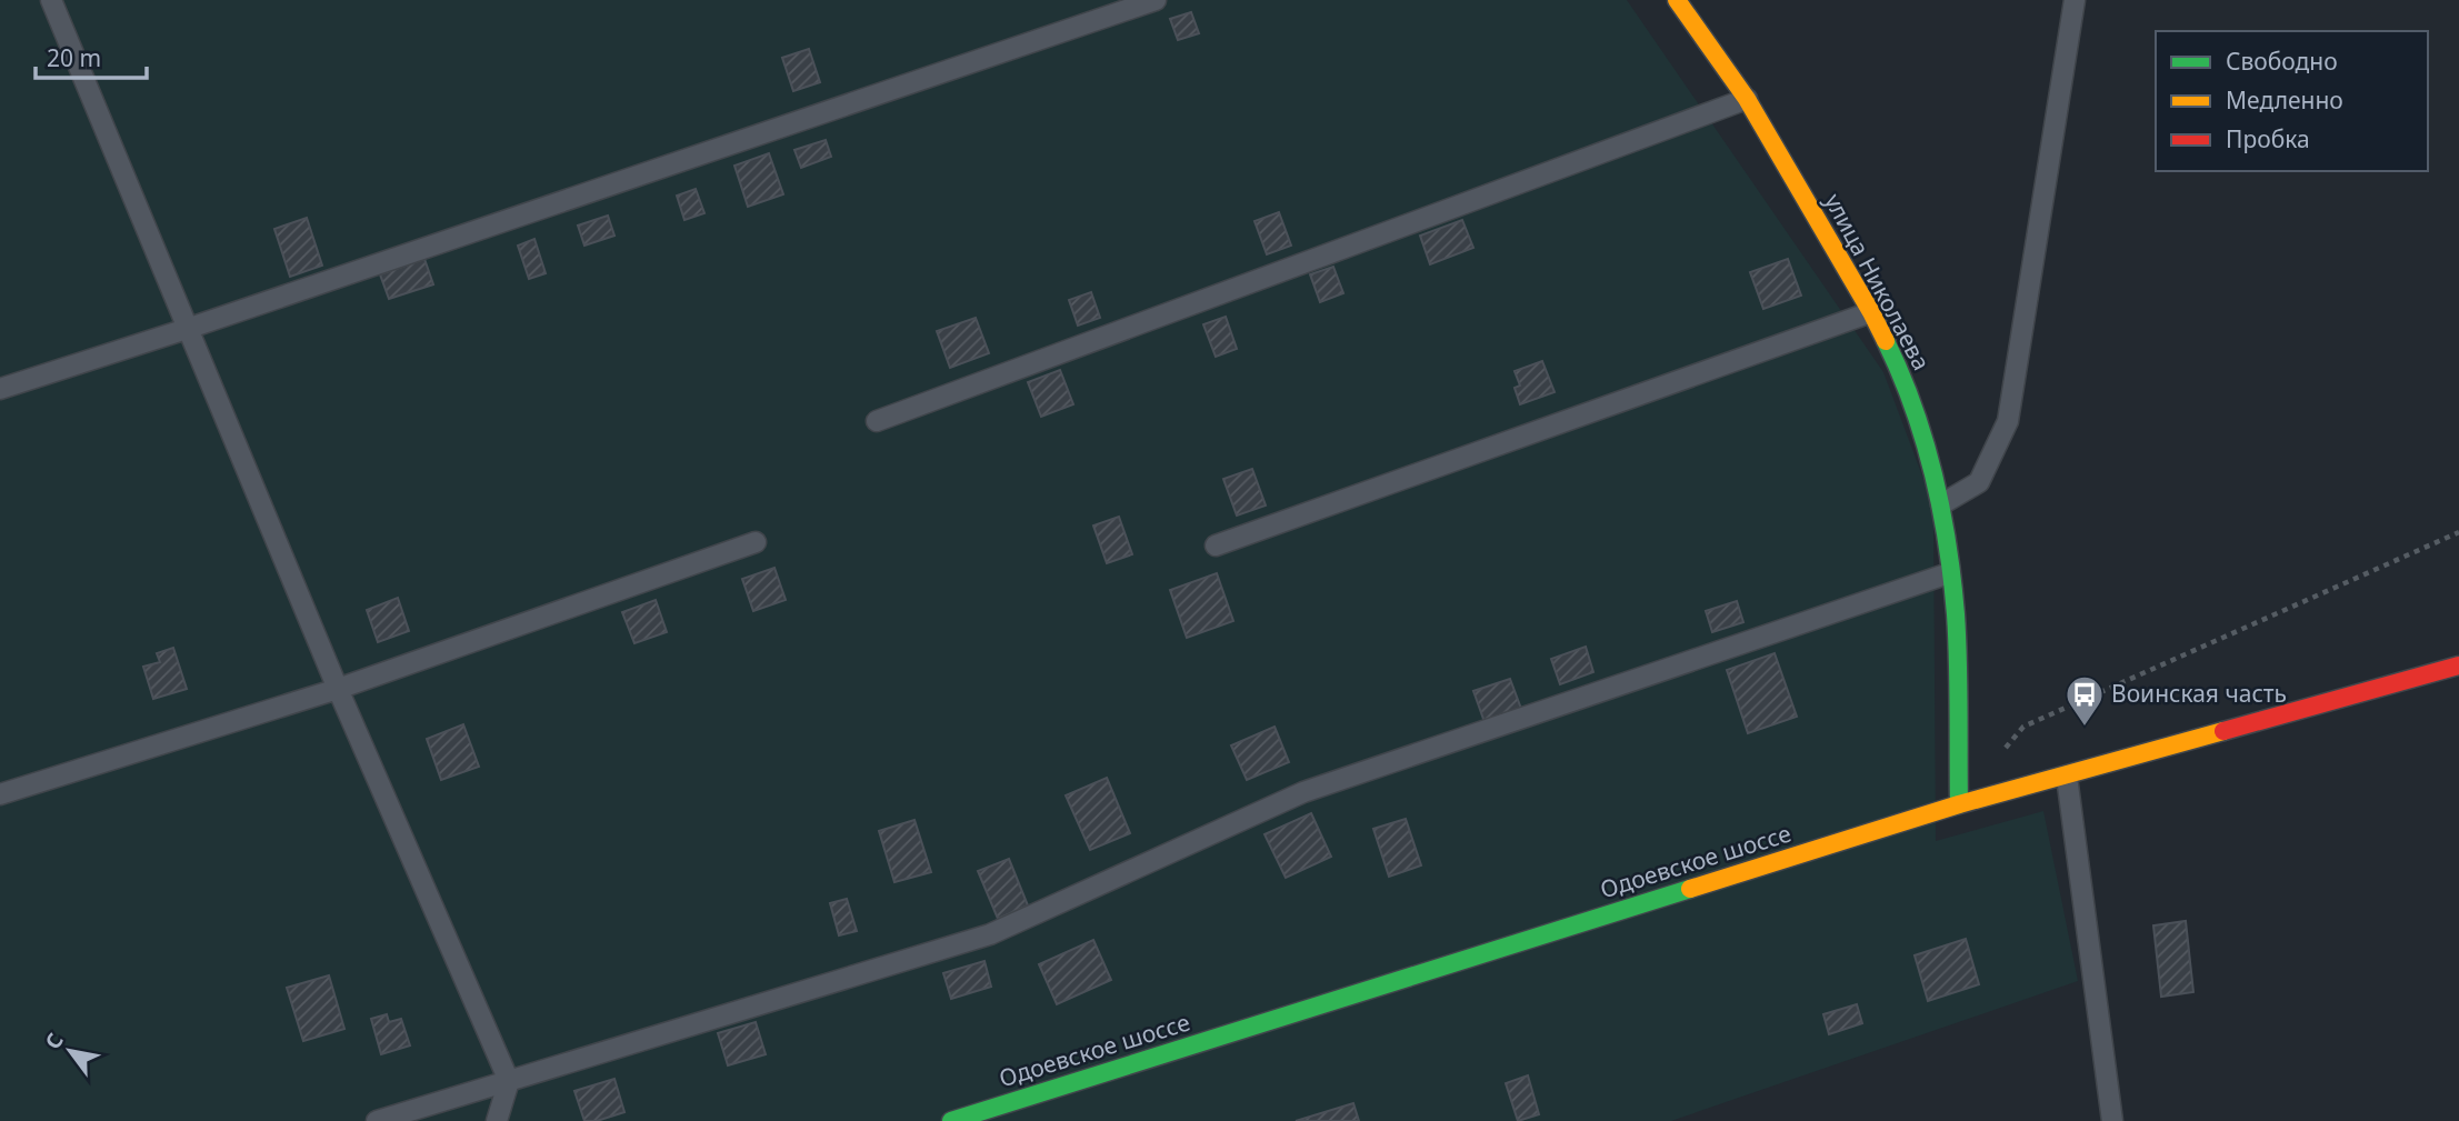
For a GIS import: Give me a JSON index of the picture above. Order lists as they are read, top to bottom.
{
  "streets": {
    "main road": ["улица Николаева", "Одоевское шоссе"]
  },
  "crossings": [
    ["улица Николаева", "Одоевское шоссе"]
  ],
  "places": {
    "bus stop": ["Воинская часть"]
  },
  "legend": ["Свободно", "Медленно", "Пробка"],
  "scale_bar": "20 m",
  "north": "top left"
}
